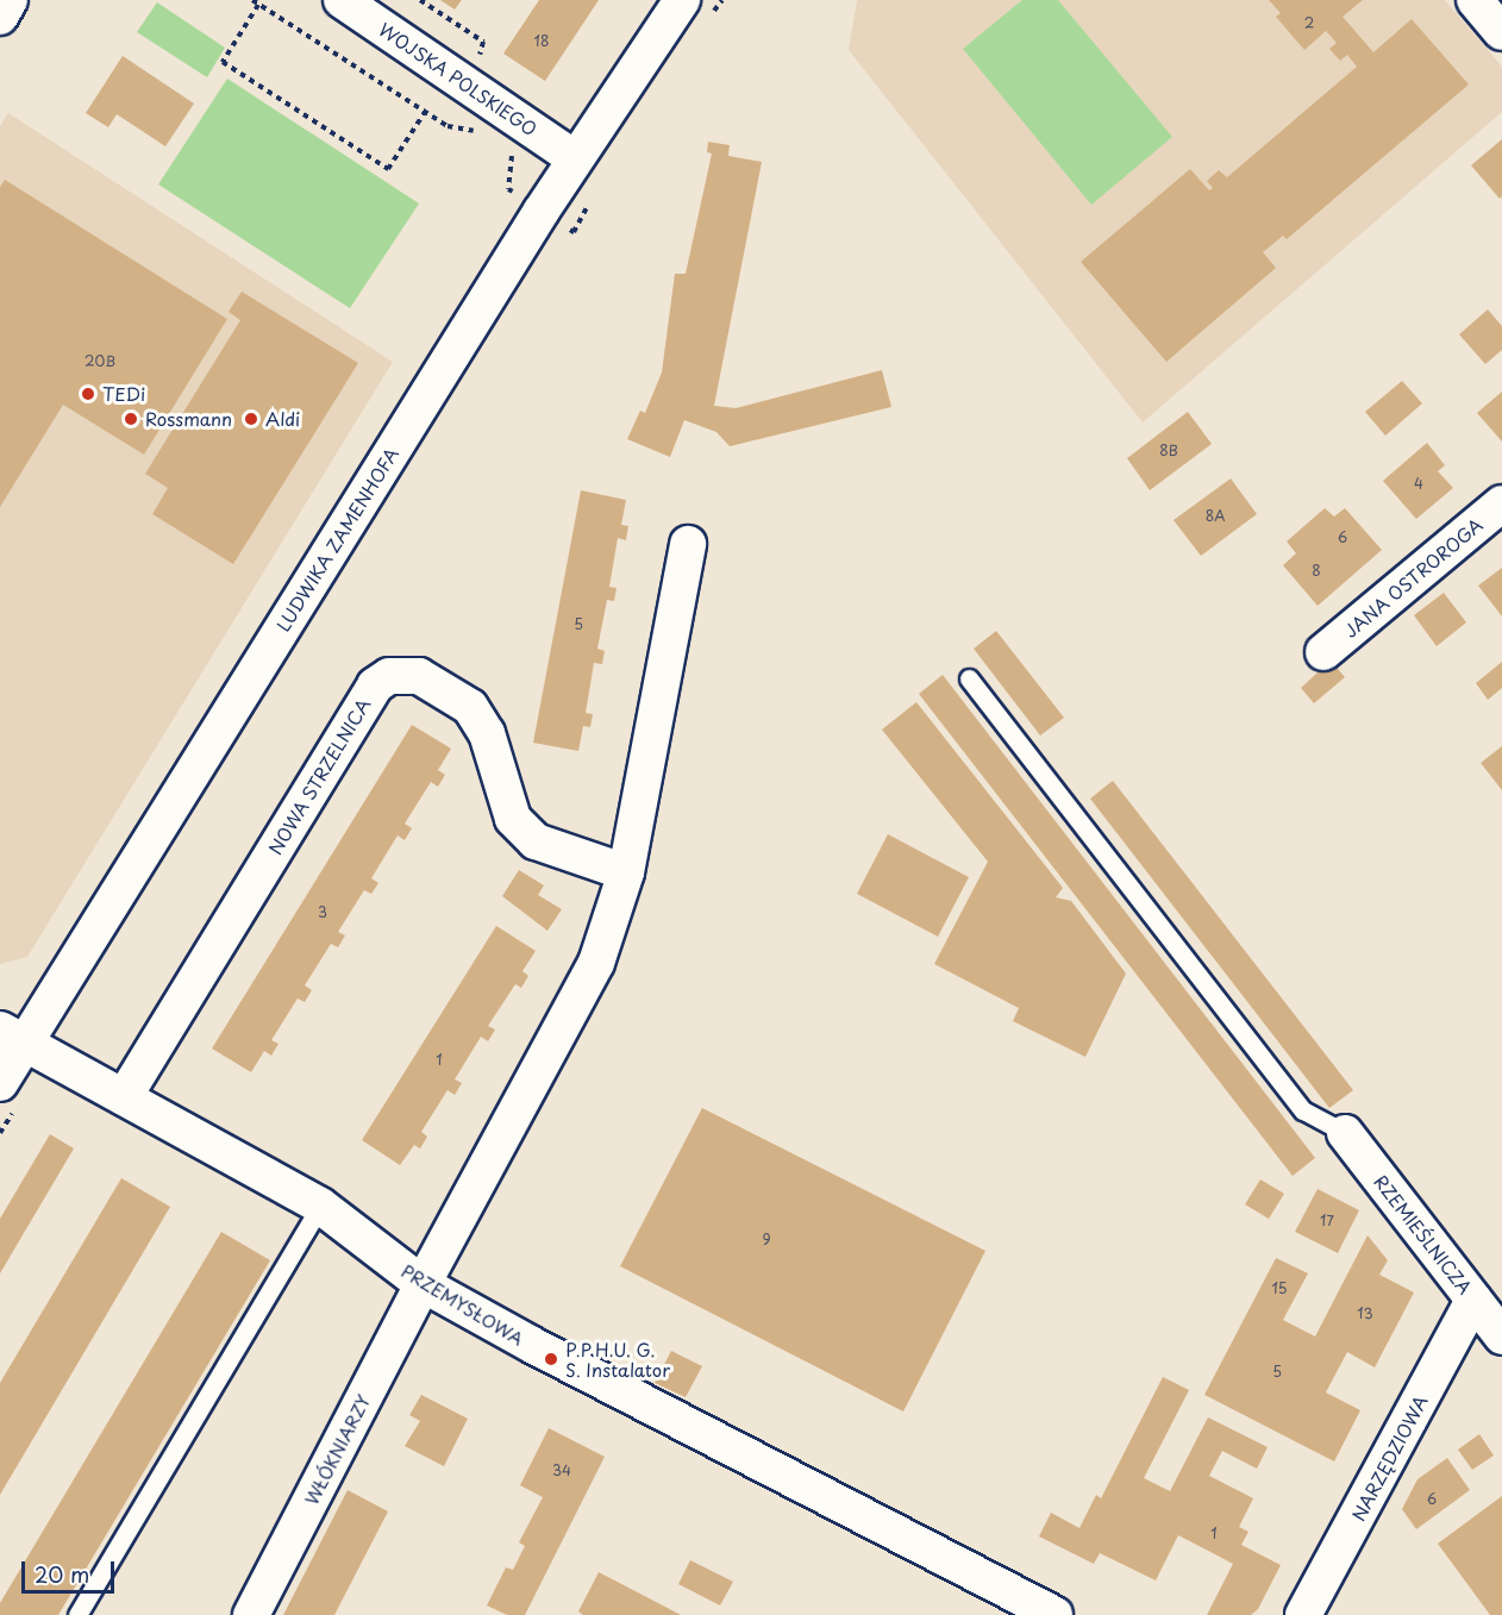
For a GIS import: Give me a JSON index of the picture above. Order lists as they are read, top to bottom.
{
  "streets": {
    "street": [
      "WOJSKA POLSKIEGO",
      "LUDWIKA ZAMENHOFA",
      "JANA OSTROROGA",
      "NOWA STRZELNICA",
      "RZEMIEŚLNICZA",
      "PRZEMYSŁOWA",
      "WŁÓKNIARZY",
      "NARZĘDZIOWA"
    ]
  },
  "crossings": [
    ["WOJSKA POLSKIEGO", "LUDWIKA ZAMENHOFA"],
    ["LUDWIKA ZAMENHOFA", "PRZEMYSŁOWA"],
    ["NOWA STRZELNICA", "PRZEMYSŁOWA"],
    ["RZEMIEŚLNICZA", "NARZĘDZIOWA"],
    ["PRZEMYSŁOWA", "WŁÓKNIARZY"]
  ],
  "places": [
    "TEDi",
    "Rossmann",
    "Aldi",
    "P.P.H.U. G. S. Instalator"
  ],
  "house_numbers": [
    "2",
    "18",
    "20B",
    "8B",
    "4",
    "8A",
    "6",
    "8",
    "5",
    "3",
    "1",
    "17",
    "9",
    "15",
    "13",
    "5",
    "34",
    "6",
    "1"
  ],
  "scale_bar": "20 m"
}
